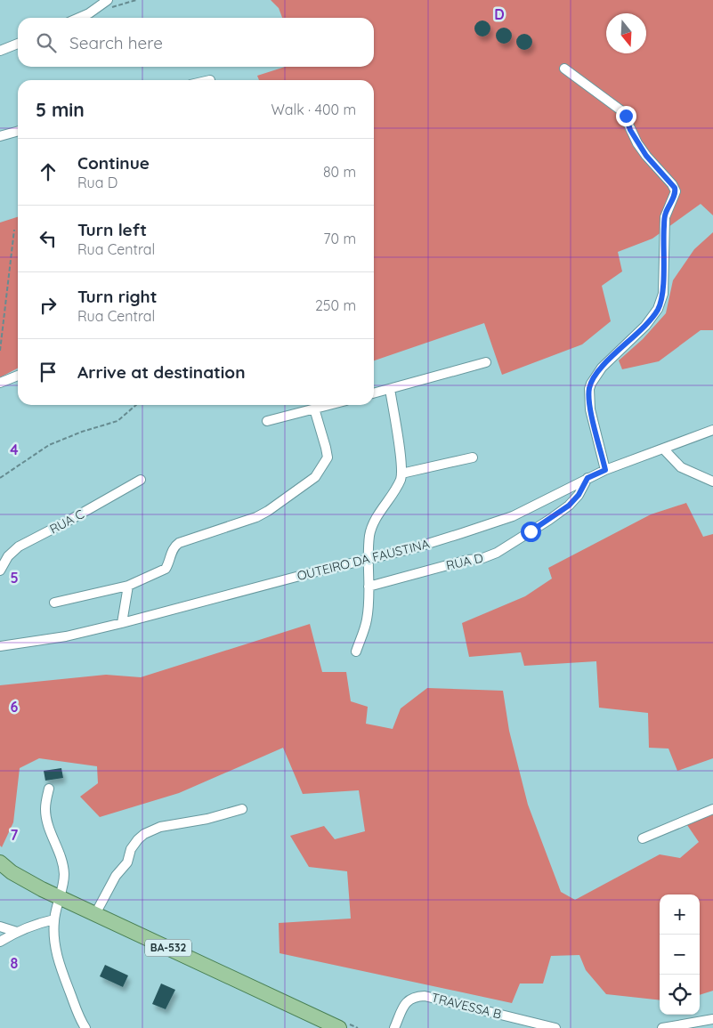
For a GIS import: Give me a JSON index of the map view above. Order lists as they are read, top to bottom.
{
  "streets": {
    "main road": ["BA-532"],
    "street": [
      "RUA C",
      "OUTEIRO DA FAUSTINA",
      "RUA D",
      "TRAVESSA B"
    ]
  },
  "crossings": [
    ["OUTEIRO DA FAUSTINA", "RUA D"]
  ],
  "north": "bottom",
  "page": {
    "search": "Search here",
    "heading": ["5 min", "Walk · 400 m"],
    "list": [
      ["Continue", "Rua D", "80 m"],
      ["Turn left", "Rua Central", "70 m"],
      ["Turn right", "Rua Central", "250 m"],
      "Arrive at destination"
    ],
    "map_buttons": ["+", "−"]
  },
  "grid": {
    "columns": ["D"],
    "rows": [
      "4",
      "5",
      "6",
      "7",
      "8"
    ]
  }
}
